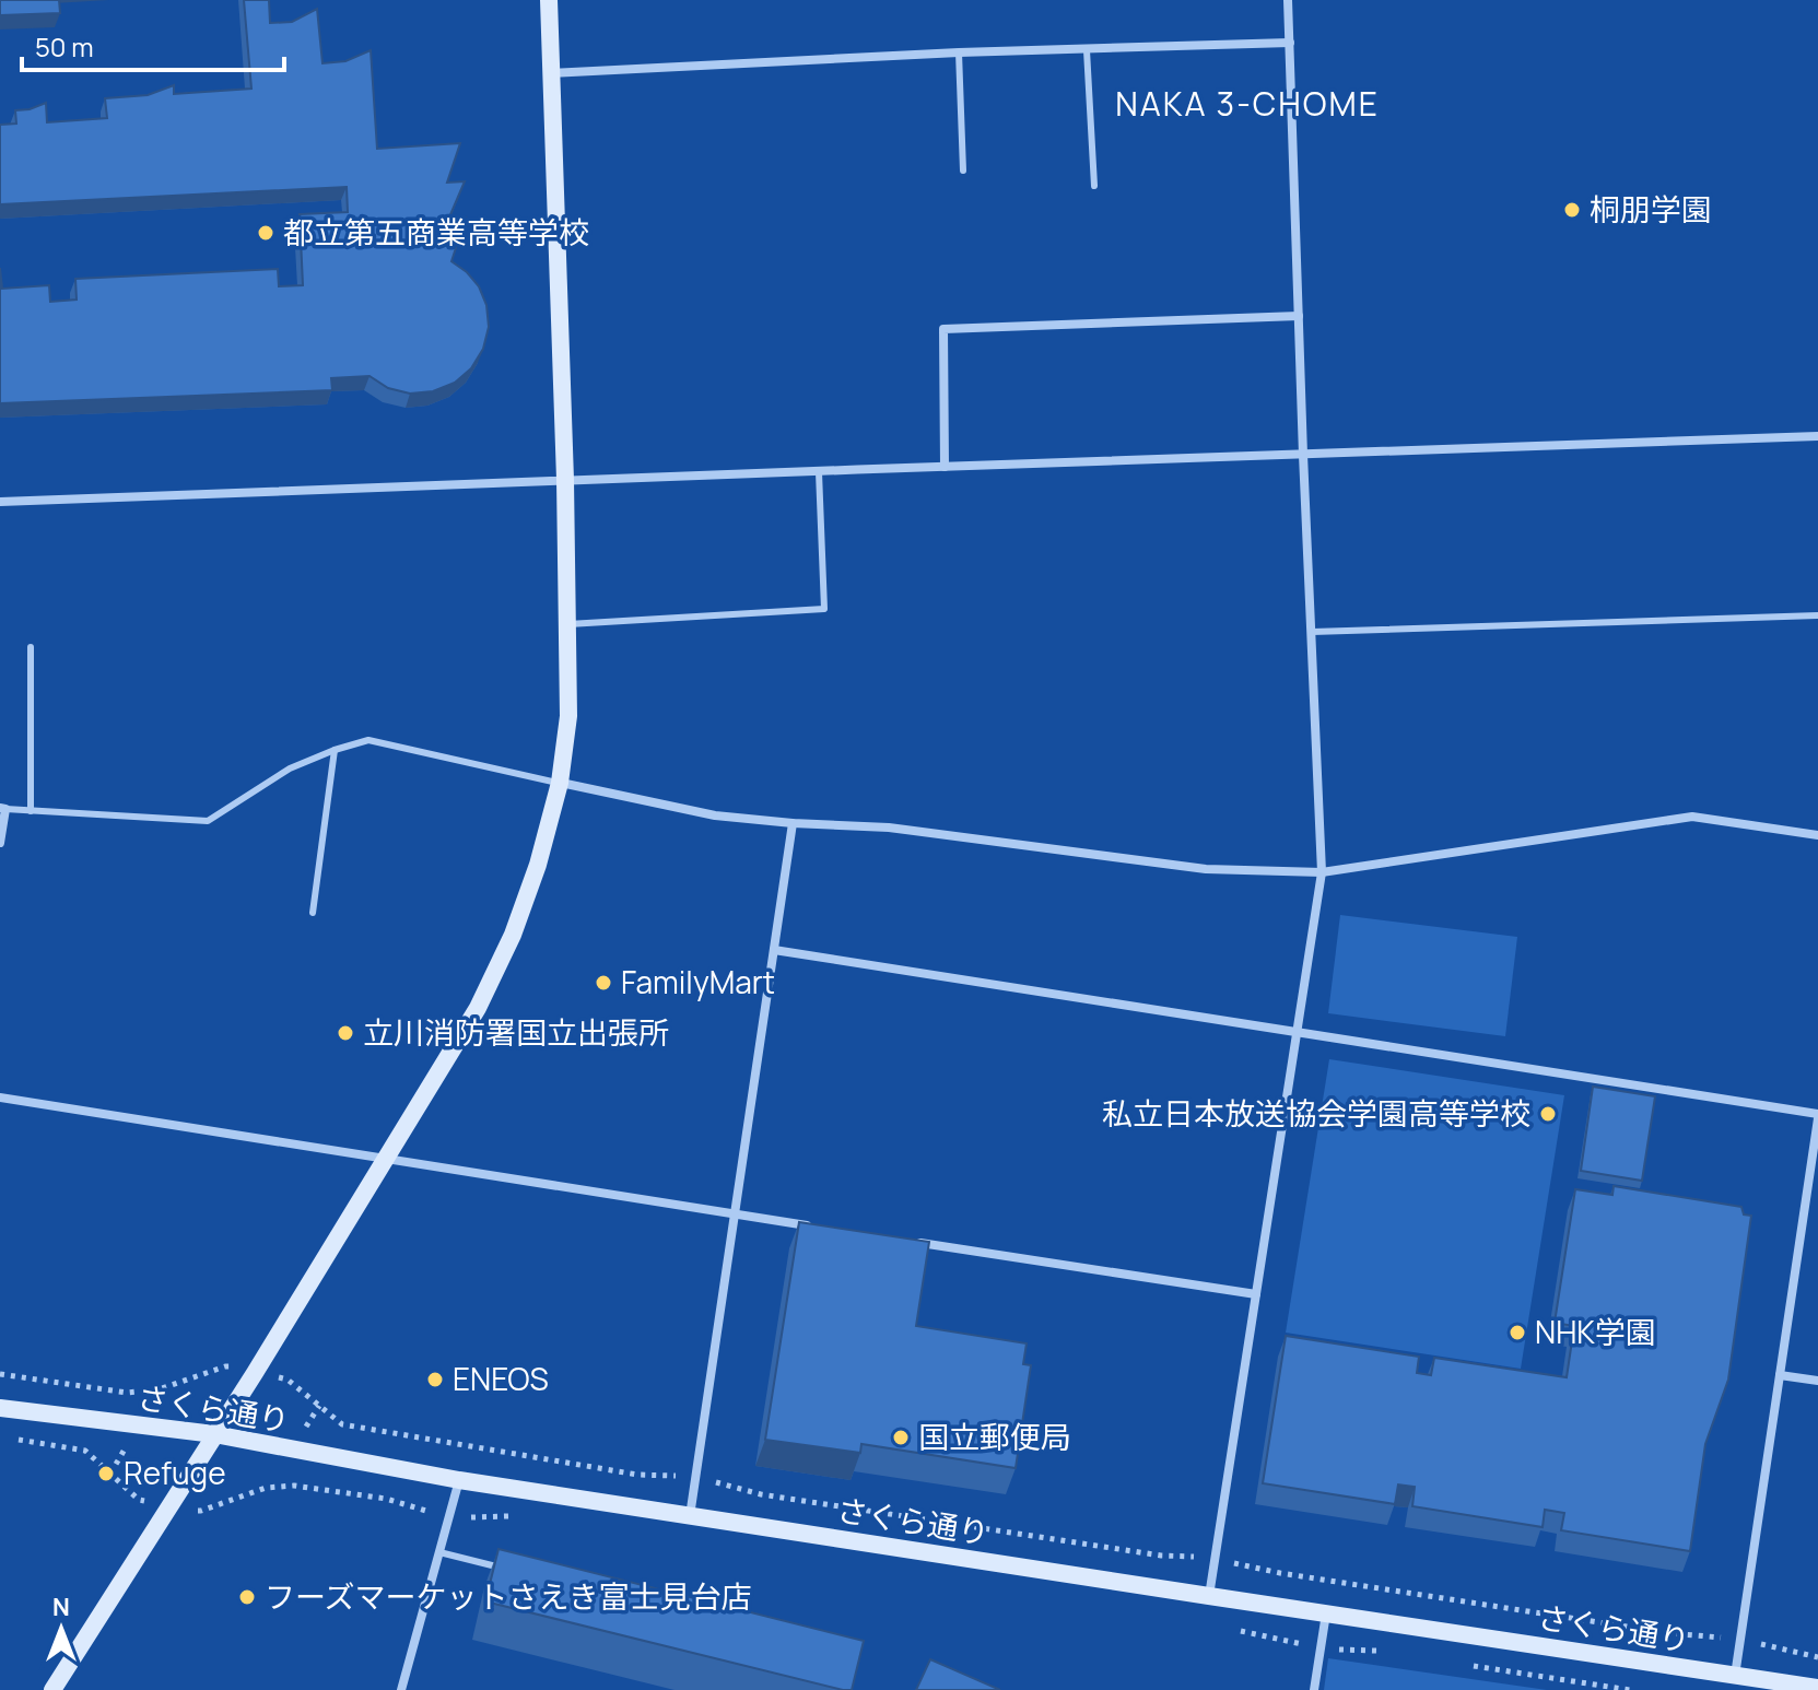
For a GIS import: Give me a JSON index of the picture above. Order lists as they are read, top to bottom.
{
  "streets": {
    "street": ["さくら通り"]
  },
  "districts": ["NAKA 3-CHOME"],
  "places": [
    "桐朋学園",
    "都立第五商業高等学校",
    "FamilyMart",
    "立川消防署国立出張所",
    "私立日本放送協会学園高等学校",
    "NHK学園",
    "ENEOS",
    "国立郵便局",
    "Refuge",
    "フーズマーケットさえき富士見台店"
  ],
  "scale_bar": "50 m",
  "north": "top"
}
